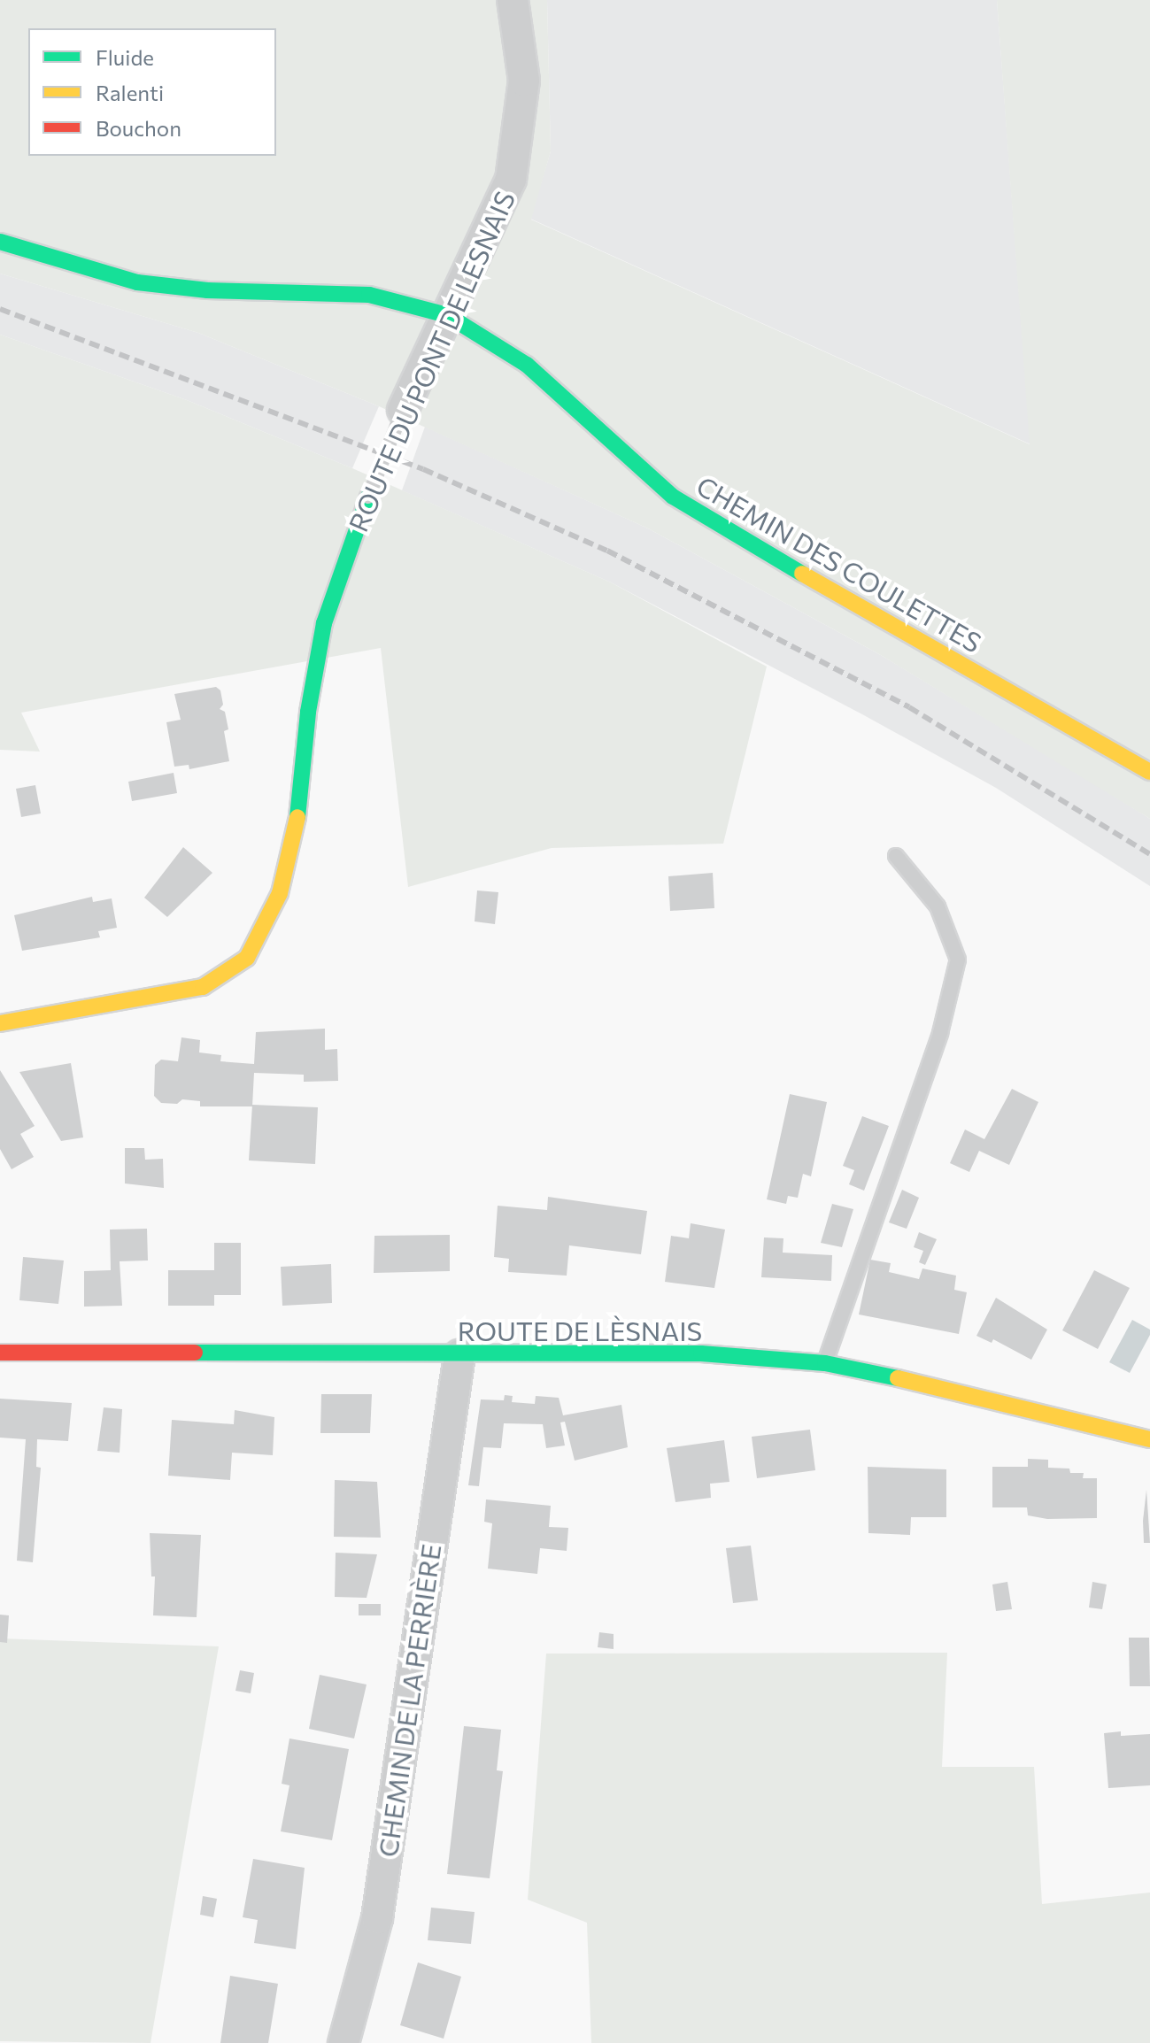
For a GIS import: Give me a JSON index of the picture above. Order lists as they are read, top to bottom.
{
  "streets": {
    "street": [
      "ROUTE DU PONT DE LESNAIS",
      "CHEMIN DES COULETTES",
      "ROUTE DE LÈSNAIS",
      "CHEMIN DE LA PERRIÈRE"
    ]
  },
  "crossings": [
    ["ROUTE DU PONT DE LESNAIS", "CHEMIN DES COULETTES"],
    ["ROUTE DE LÈSNAIS", "CHEMIN DE LA PERRIÈRE"]
  ],
  "legend": ["Fluide", "Ralenti", "Bouchon"]
}
